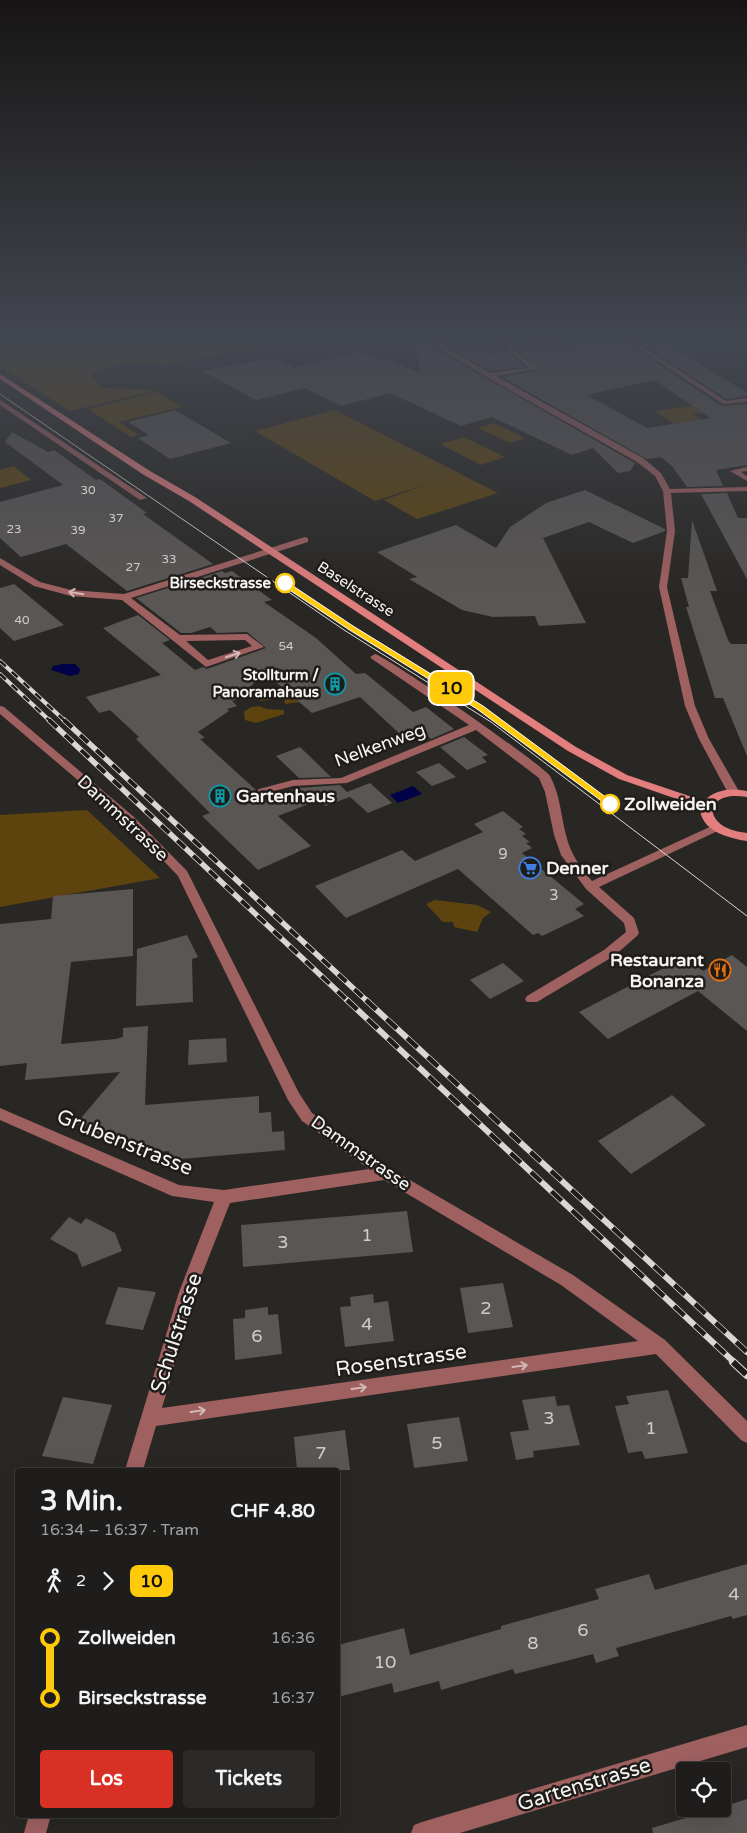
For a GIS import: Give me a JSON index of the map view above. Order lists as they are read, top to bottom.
{
  "streets": {
    "main road": ["Baselstrasse"],
    "street": [
      "Nelkenweg",
      "Dammstrasse",
      "Grubenstrasse",
      "Schulstrasse",
      "Rosenstrasse",
      "Gartenstrasse"
    ]
  },
  "crossings": [
    ["Dammstrasse", "Grubenstrasse"],
    ["Dammstrasse", "Rosenstrasse"],
    ["Grubenstrasse", "Schulstrasse"],
    ["Schulstrasse", "Rosenstrasse"]
  ],
  "one_way": ["Rosenstrasse"],
  "places": {
    "other": ["Birseckstrasse", "Zollweiden"],
    "building": ["Stollturm / Panoramahaus", "Gartenhaus"],
    "supermarket": ["Denner"],
    "restaurant": ["Restaurant Bonanza"]
  },
  "lines": ["tram line 10"],
  "house_numbers": [
    "30",
    "37",
    "23",
    "39",
    "33",
    "27",
    "40",
    "54",
    "9",
    "3",
    "1",
    "3",
    "2",
    "4",
    "6",
    "3",
    "1",
    "5",
    "7",
    "4",
    "6",
    "8",
    "10"
  ],
  "page": {
    "on_map": "10",
    "heading": ["3 Min.", "16:34 – 16:37 · Tram", "CHF 4.80"],
    "legs": ["2", "10"],
    "list": [
      {
        "name": "Zollweiden",
        "value": "16:36"
      },
      {
        "name": "Birseckstrasse",
        "value": "16:37"
      }
    ],
    "buttons": ["Los", "Tickets"]
  }
}
